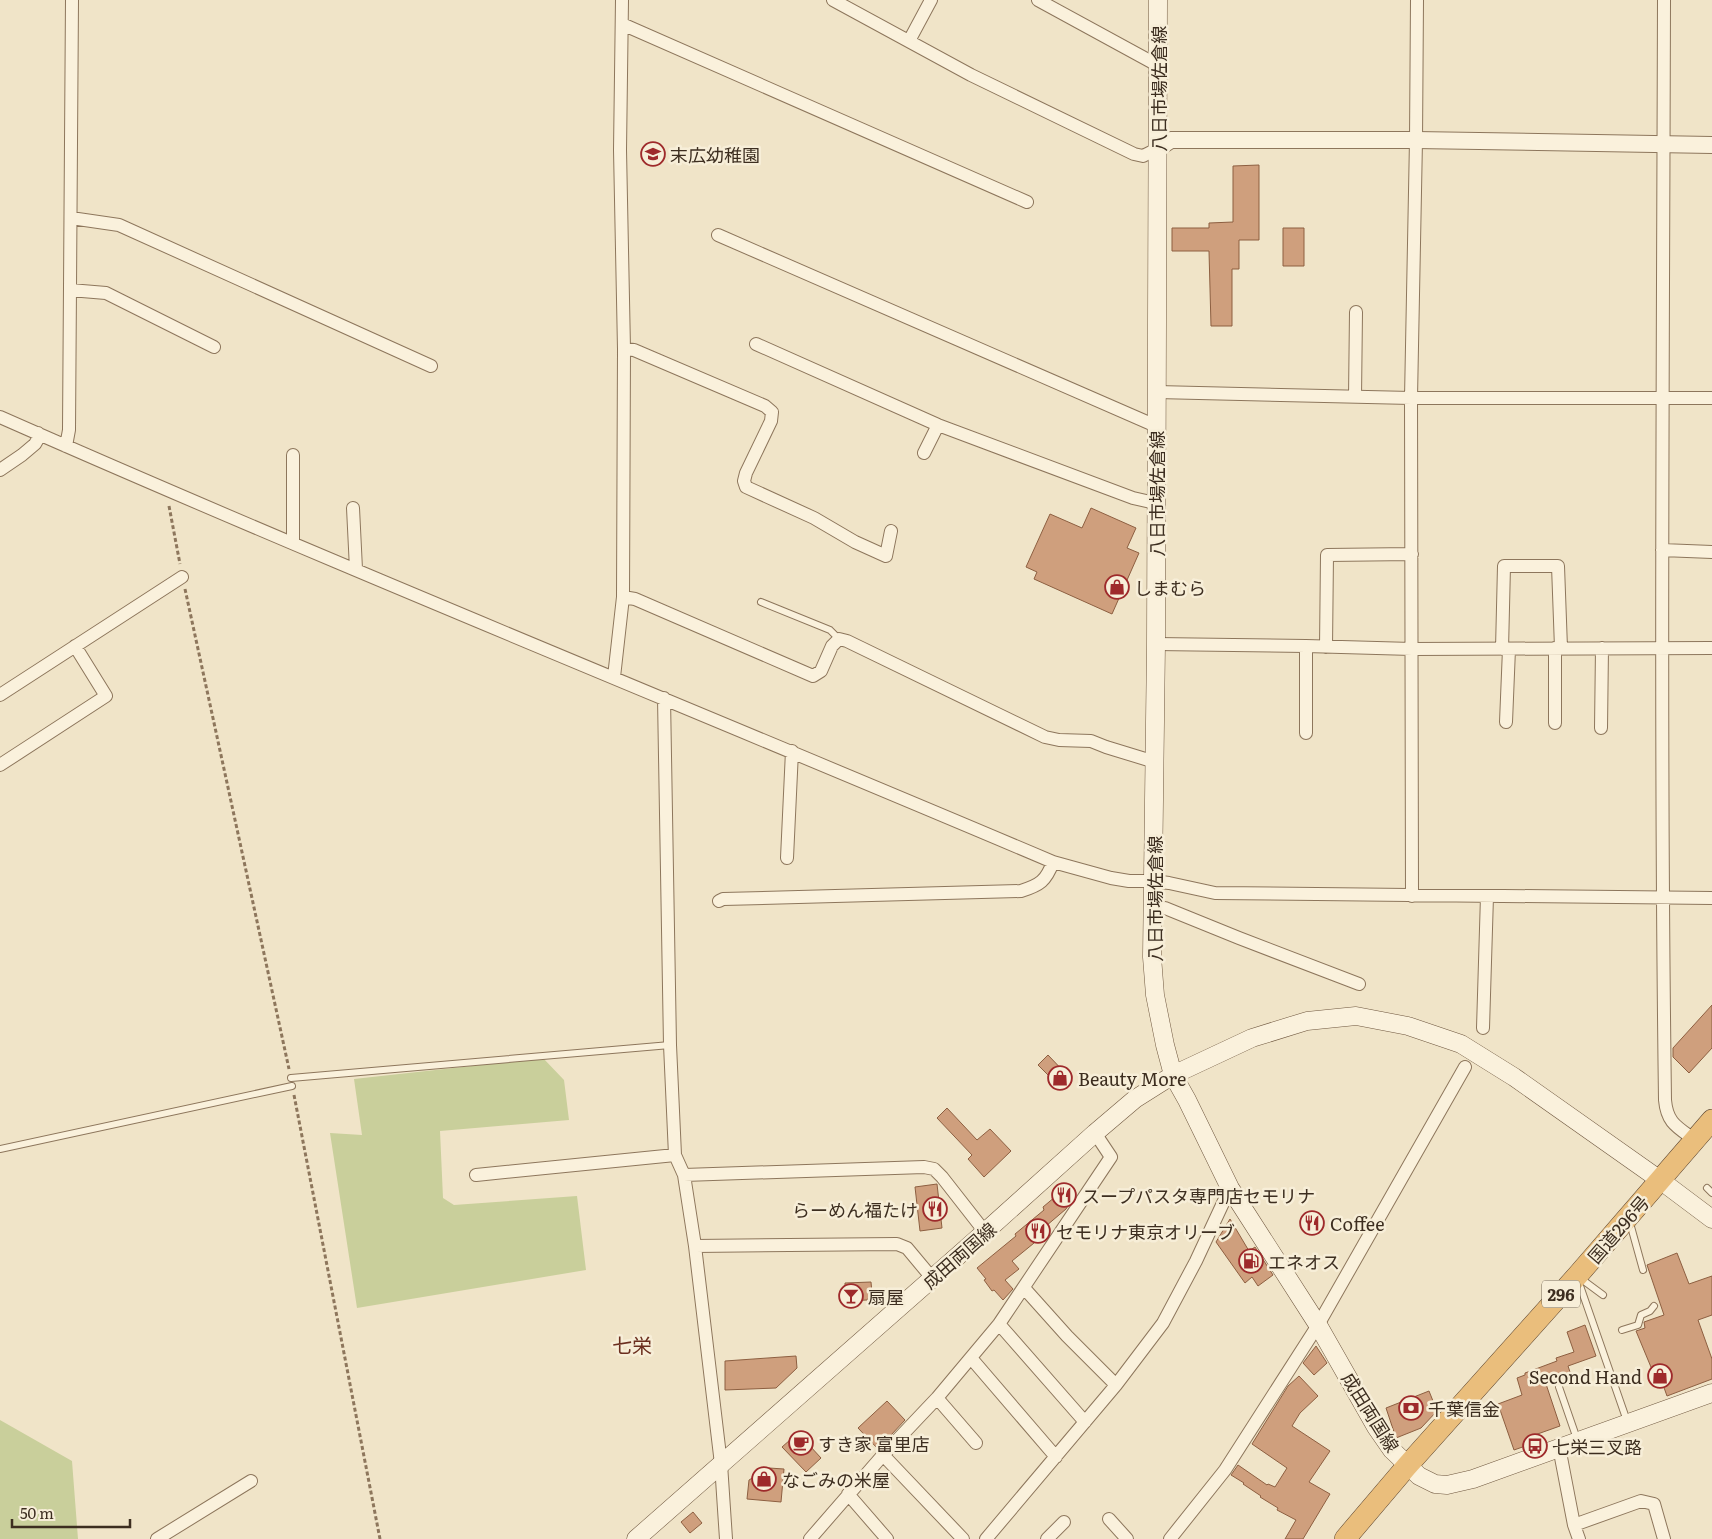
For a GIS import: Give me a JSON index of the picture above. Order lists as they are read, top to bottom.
{
  "streets": {
    "highway": ["国道296号", "296"],
    "main road": ["八日市場佐倉線", "成田両国線"]
  },
  "crossings": [
    ["八日市場佐倉線", "成田両国線"],
    ["国道296号", "成田両国線"]
  ],
  "districts": ["七栄"],
  "places": {
    "school or university": ["末広幼稚園"],
    "shop": [
      "しまむら",
      "Beauty More",
      "Second Hand",
      "なごみの米屋"
    ],
    "restaurant": [
      "スープパスタ専門店セモリナ",
      "らーめん福たけ",
      "Coffee",
      "セモリナ東京オリーブ"
    ],
    "fuel station": ["エネオス"],
    "bar": ["扇屋"],
    "bank": ["千葉信金"],
    "cafe": ["すき家 富里店"],
    "bus stop": ["七栄三叉路"]
  },
  "scale_bar": "50 m"
}
